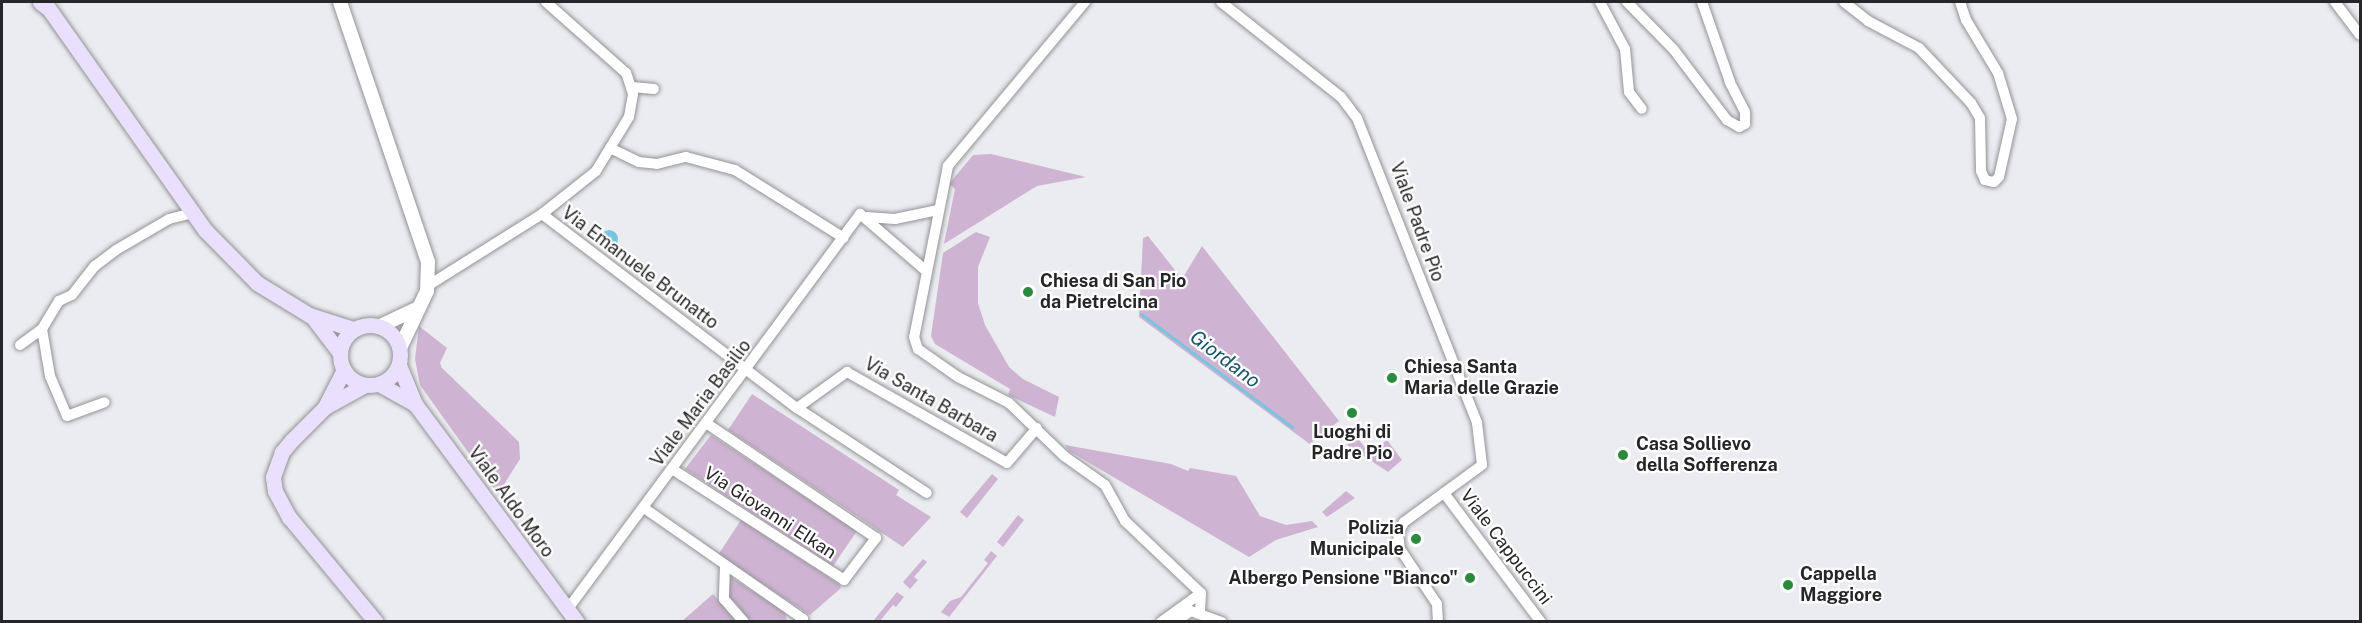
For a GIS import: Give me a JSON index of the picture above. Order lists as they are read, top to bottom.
{
  "streets": {
    "main road": ["Viale Aldo Moro"],
    "street": [
      "Viale Padre Pio",
      "Via Emanuele Brunatto",
      "Via Santa Barbara",
      "Viale Maria Basilio",
      "Via Giovanni Elkan",
      "Viale Cappuccini"
    ]
  },
  "crossings": [
    ["Viale Padre Pio", "Viale Cappuccini"],
    ["Via Emanuele Brunatto", "Via Santa Barbara"],
    ["Via Emanuele Brunatto", "Viale Maria Basilio"],
    ["Viale Maria Basilio", "Viale Aldo Moro"],
    ["Viale Maria Basilio", "Via Giovanni Elkan"]
  ],
  "water": ["Giordano"],
  "places": [
    "Chiesa di San Pio da Pietrelcina",
    "Chiesa Santa Maria delle Grazie",
    "Luoghi di Padre Pio",
    "Casa Sollievo della Sofferenza",
    "Polizia Municipale",
    "Albergo Pensione \"Bianco\"",
    "Cappella Maggiore"
  ]
}
